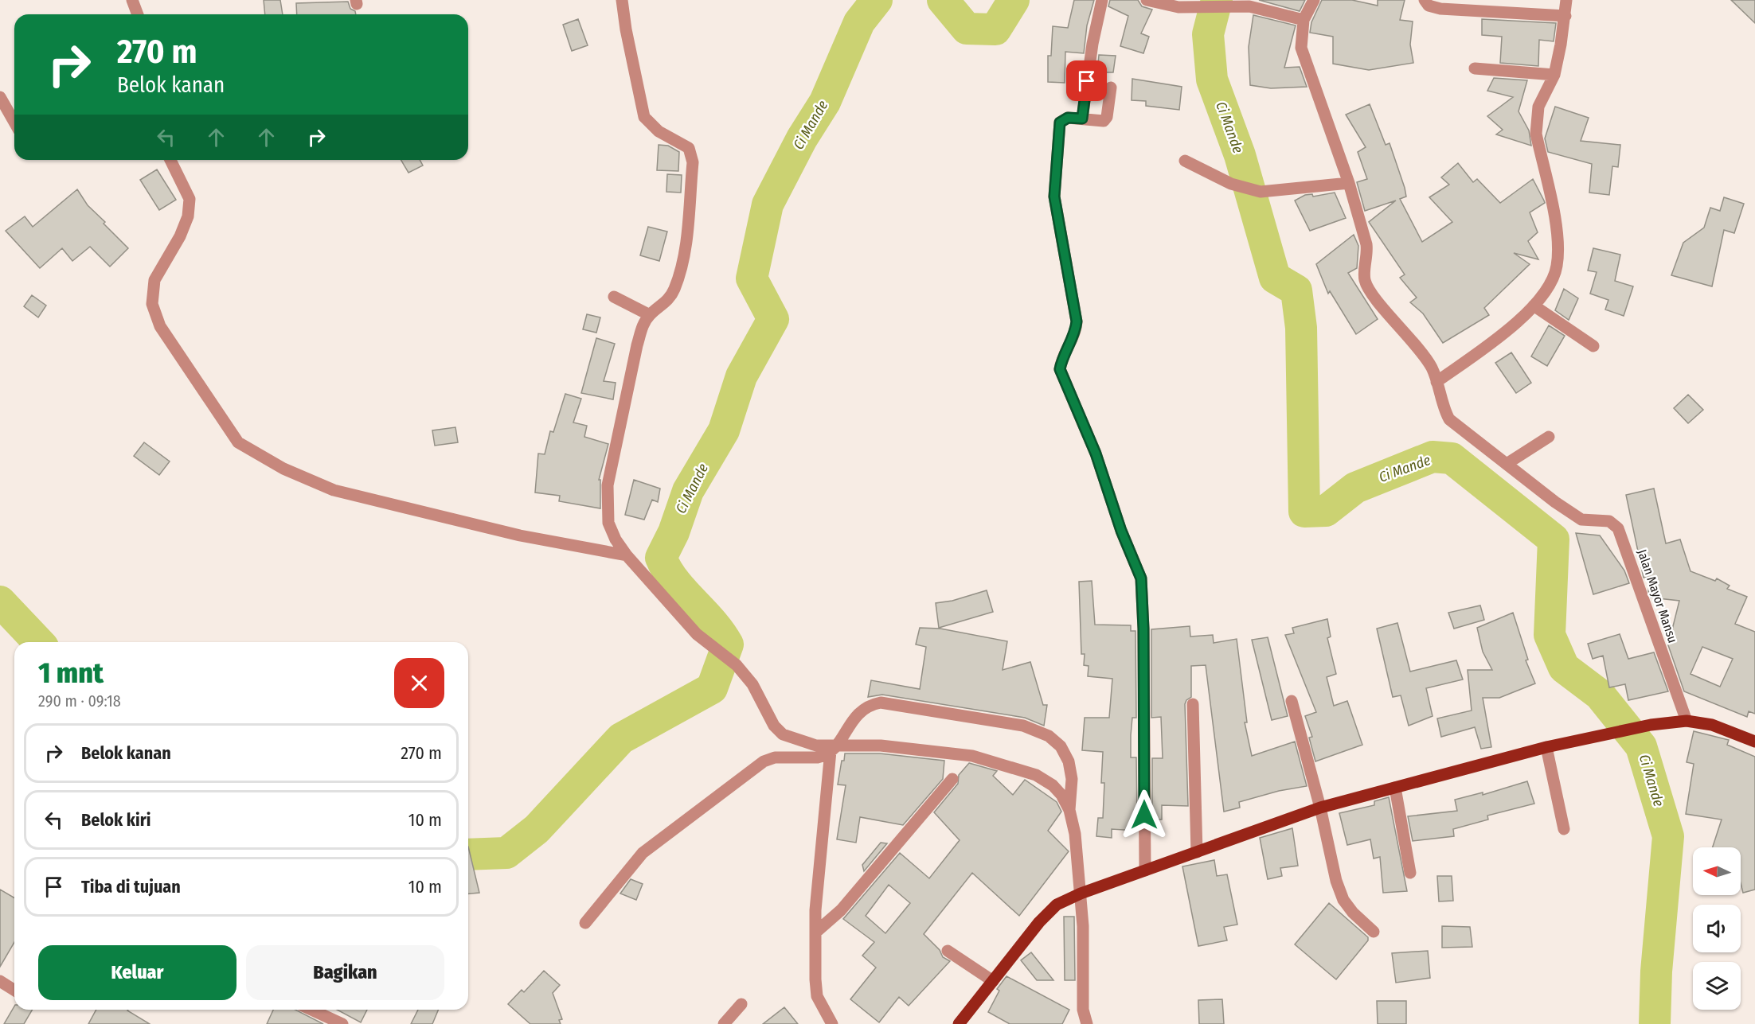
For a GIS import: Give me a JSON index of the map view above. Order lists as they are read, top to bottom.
{
  "streets": {
    "street": ["Jalan Mayor Mansu"]
  },
  "water": ["Ci Mande"],
  "north": "left",
  "page": {
    "turn": ["270 m", "Belok kanan"],
    "heading": ["1 mnt", "290 m · 09:18"],
    "list": [
      {
        "name": "Belok kanan",
        "value": "270 m"
      },
      {
        "name": "Belok kiri",
        "value": "10 m"
      },
      {
        "name": "Tiba di tujuan",
        "value": "10 m"
      }
    ],
    "buttons": ["Keluar", "Bagikan"]
  }
}
